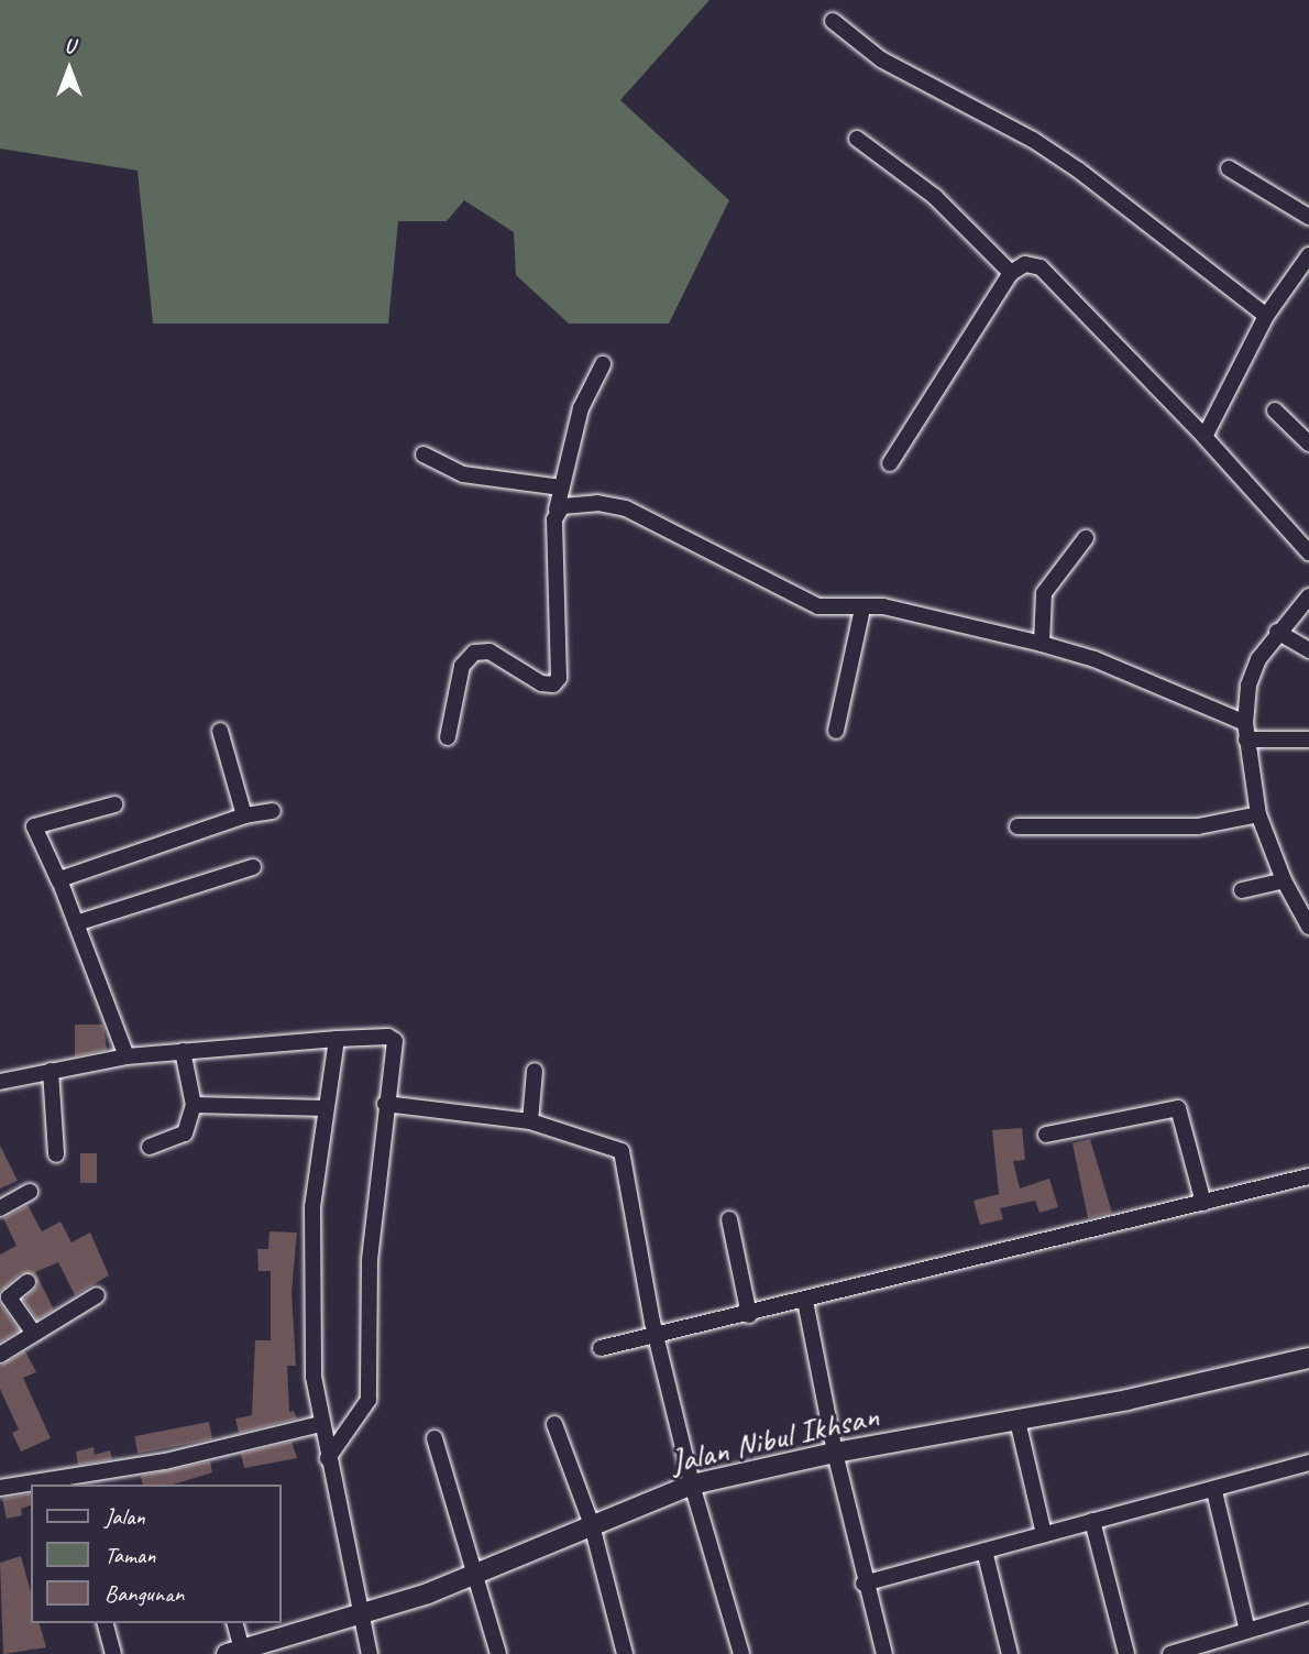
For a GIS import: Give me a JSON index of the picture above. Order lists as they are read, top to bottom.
{
  "streets": {
    "street": ["Jalan Nibul Ikhsan"]
  },
  "legend": ["Jalan", "Taman", "Bangunan"],
  "north": "top"
}
